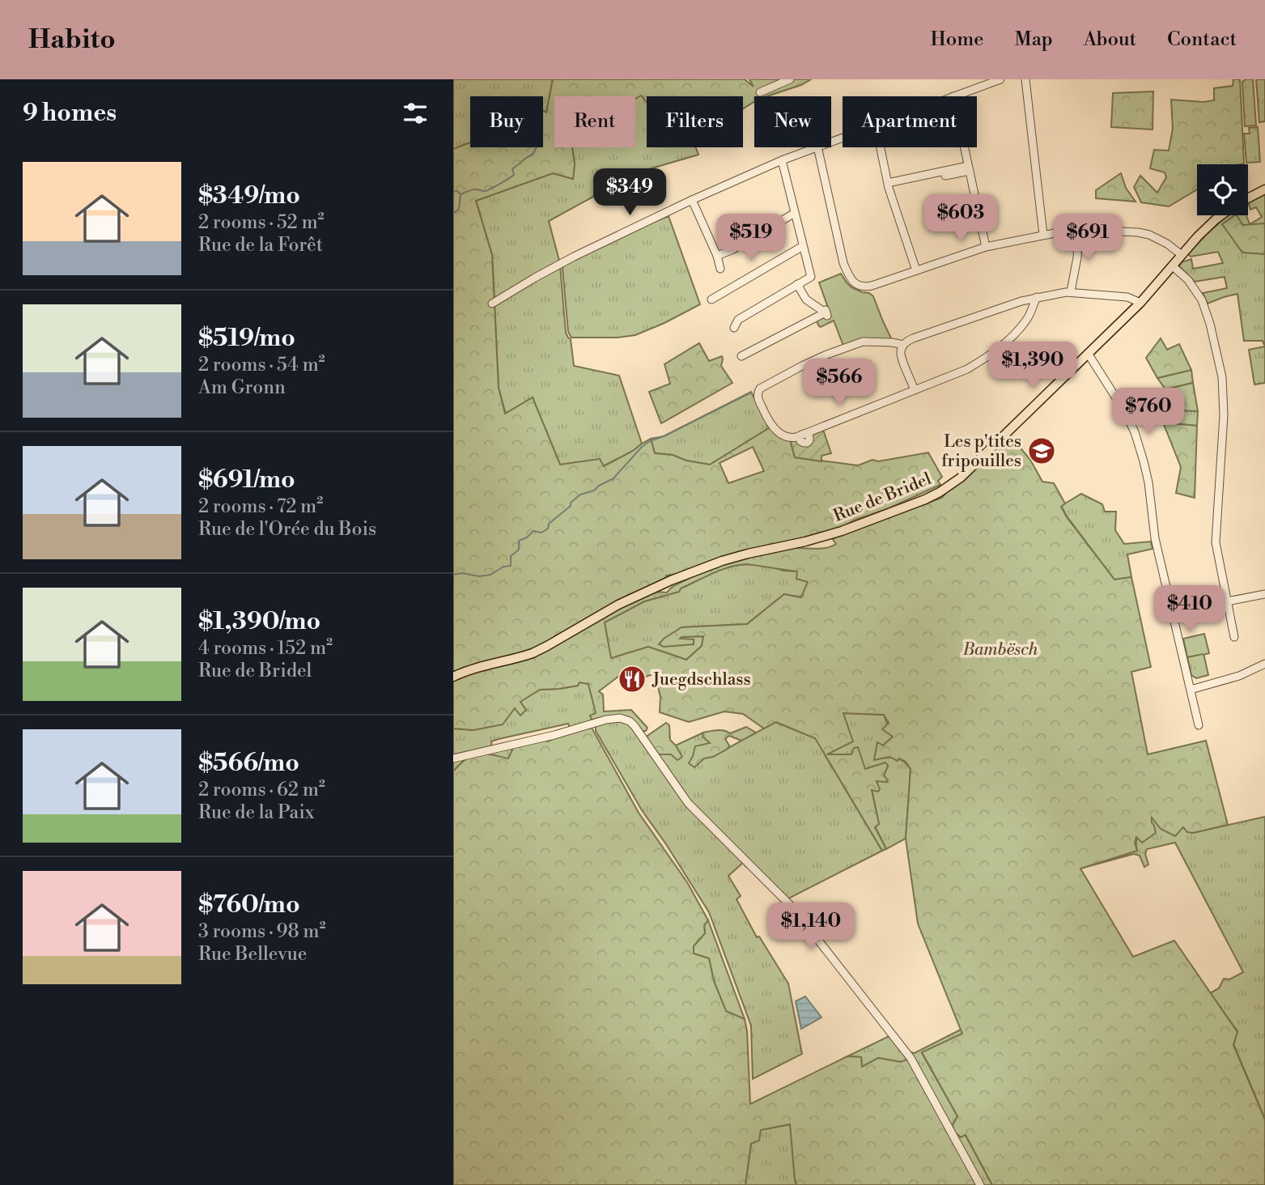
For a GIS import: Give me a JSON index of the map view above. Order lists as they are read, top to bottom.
{
  "streets": {
    "main road": ["Rue de Bridel"]
  },
  "parks": ["Bambësch"],
  "places": {
    "school or university": ["Les p'tites fripouilles"],
    "restaurant": ["Juegdschlass"]
  },
  "page": {
    "header": "Habito",
    "nav": [
      "Home",
      "Map",
      "About",
      "Contact"
    ],
    "heading": "9 homes",
    "chip": [
      "Buy",
      "Rent",
      "Filters",
      "New",
      "Apartment"
    ],
    "list": [
      {
        "name": "$349/mo",
        "note": "2 rooms · 52 m² · Rue de la Forêt"
      },
      {
        "name": "$519/mo",
        "note": "2 rooms · 54 m² · Am Gronn"
      },
      {
        "name": "$691/mo",
        "note": "2 rooms · 72 m² · Rue de l'Orée du Bois"
      },
      {
        "name": "$1,390/mo",
        "note": "4 rooms · 152 m² · Rue de Bridel"
      },
      {
        "name": "$566/mo",
        "note": "2 rooms · 62 m² · Rue de la Paix"
      },
      {
        "name": "$760/mo",
        "note": "3 rooms · 98 m² · Rue Bellevue"
      }
    ],
    "price": [
      "$349",
      "$603",
      "$519",
      "$691",
      "$1,390",
      "$566",
      "$760",
      "$410",
      "$1,140"
    ]
  }
}
